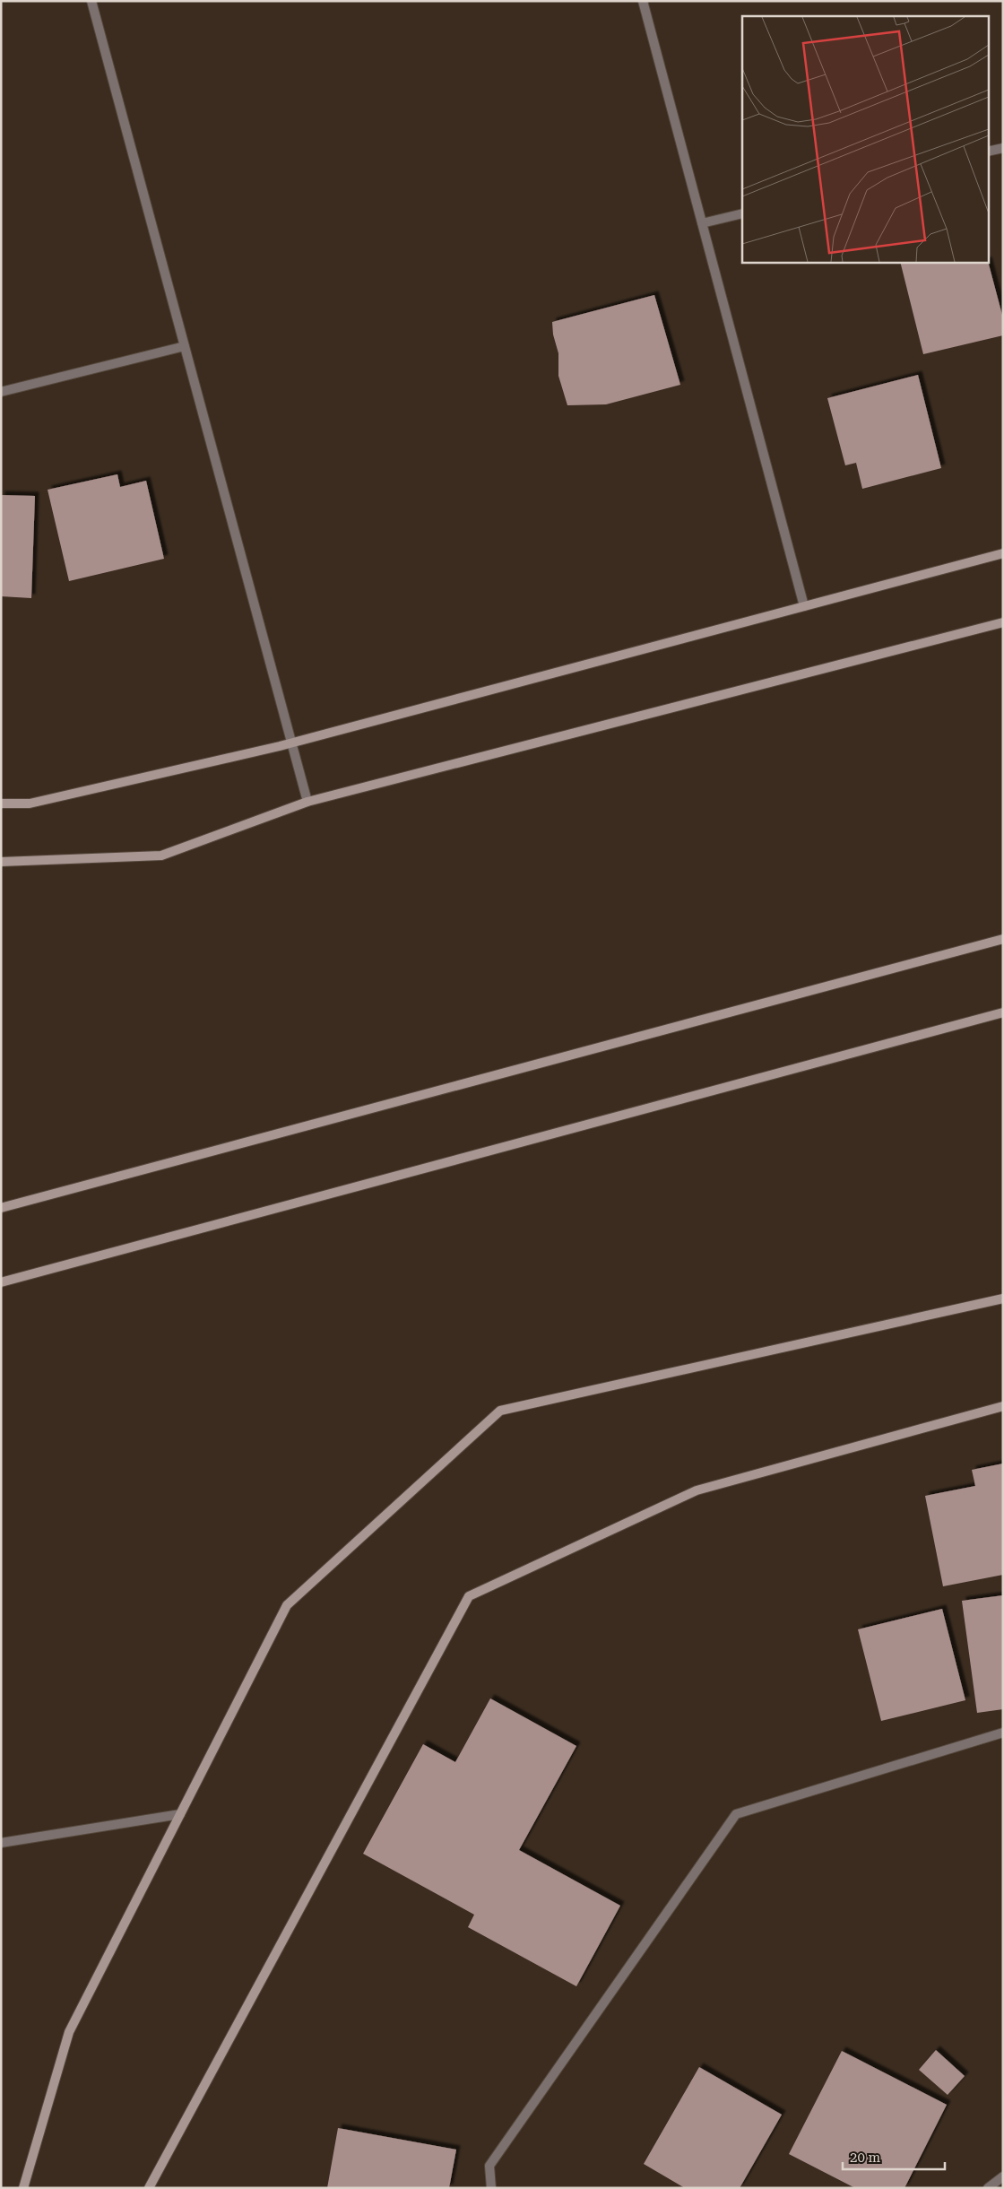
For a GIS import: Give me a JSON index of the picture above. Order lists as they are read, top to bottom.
{
  "scale_bar": "20 m"
}
